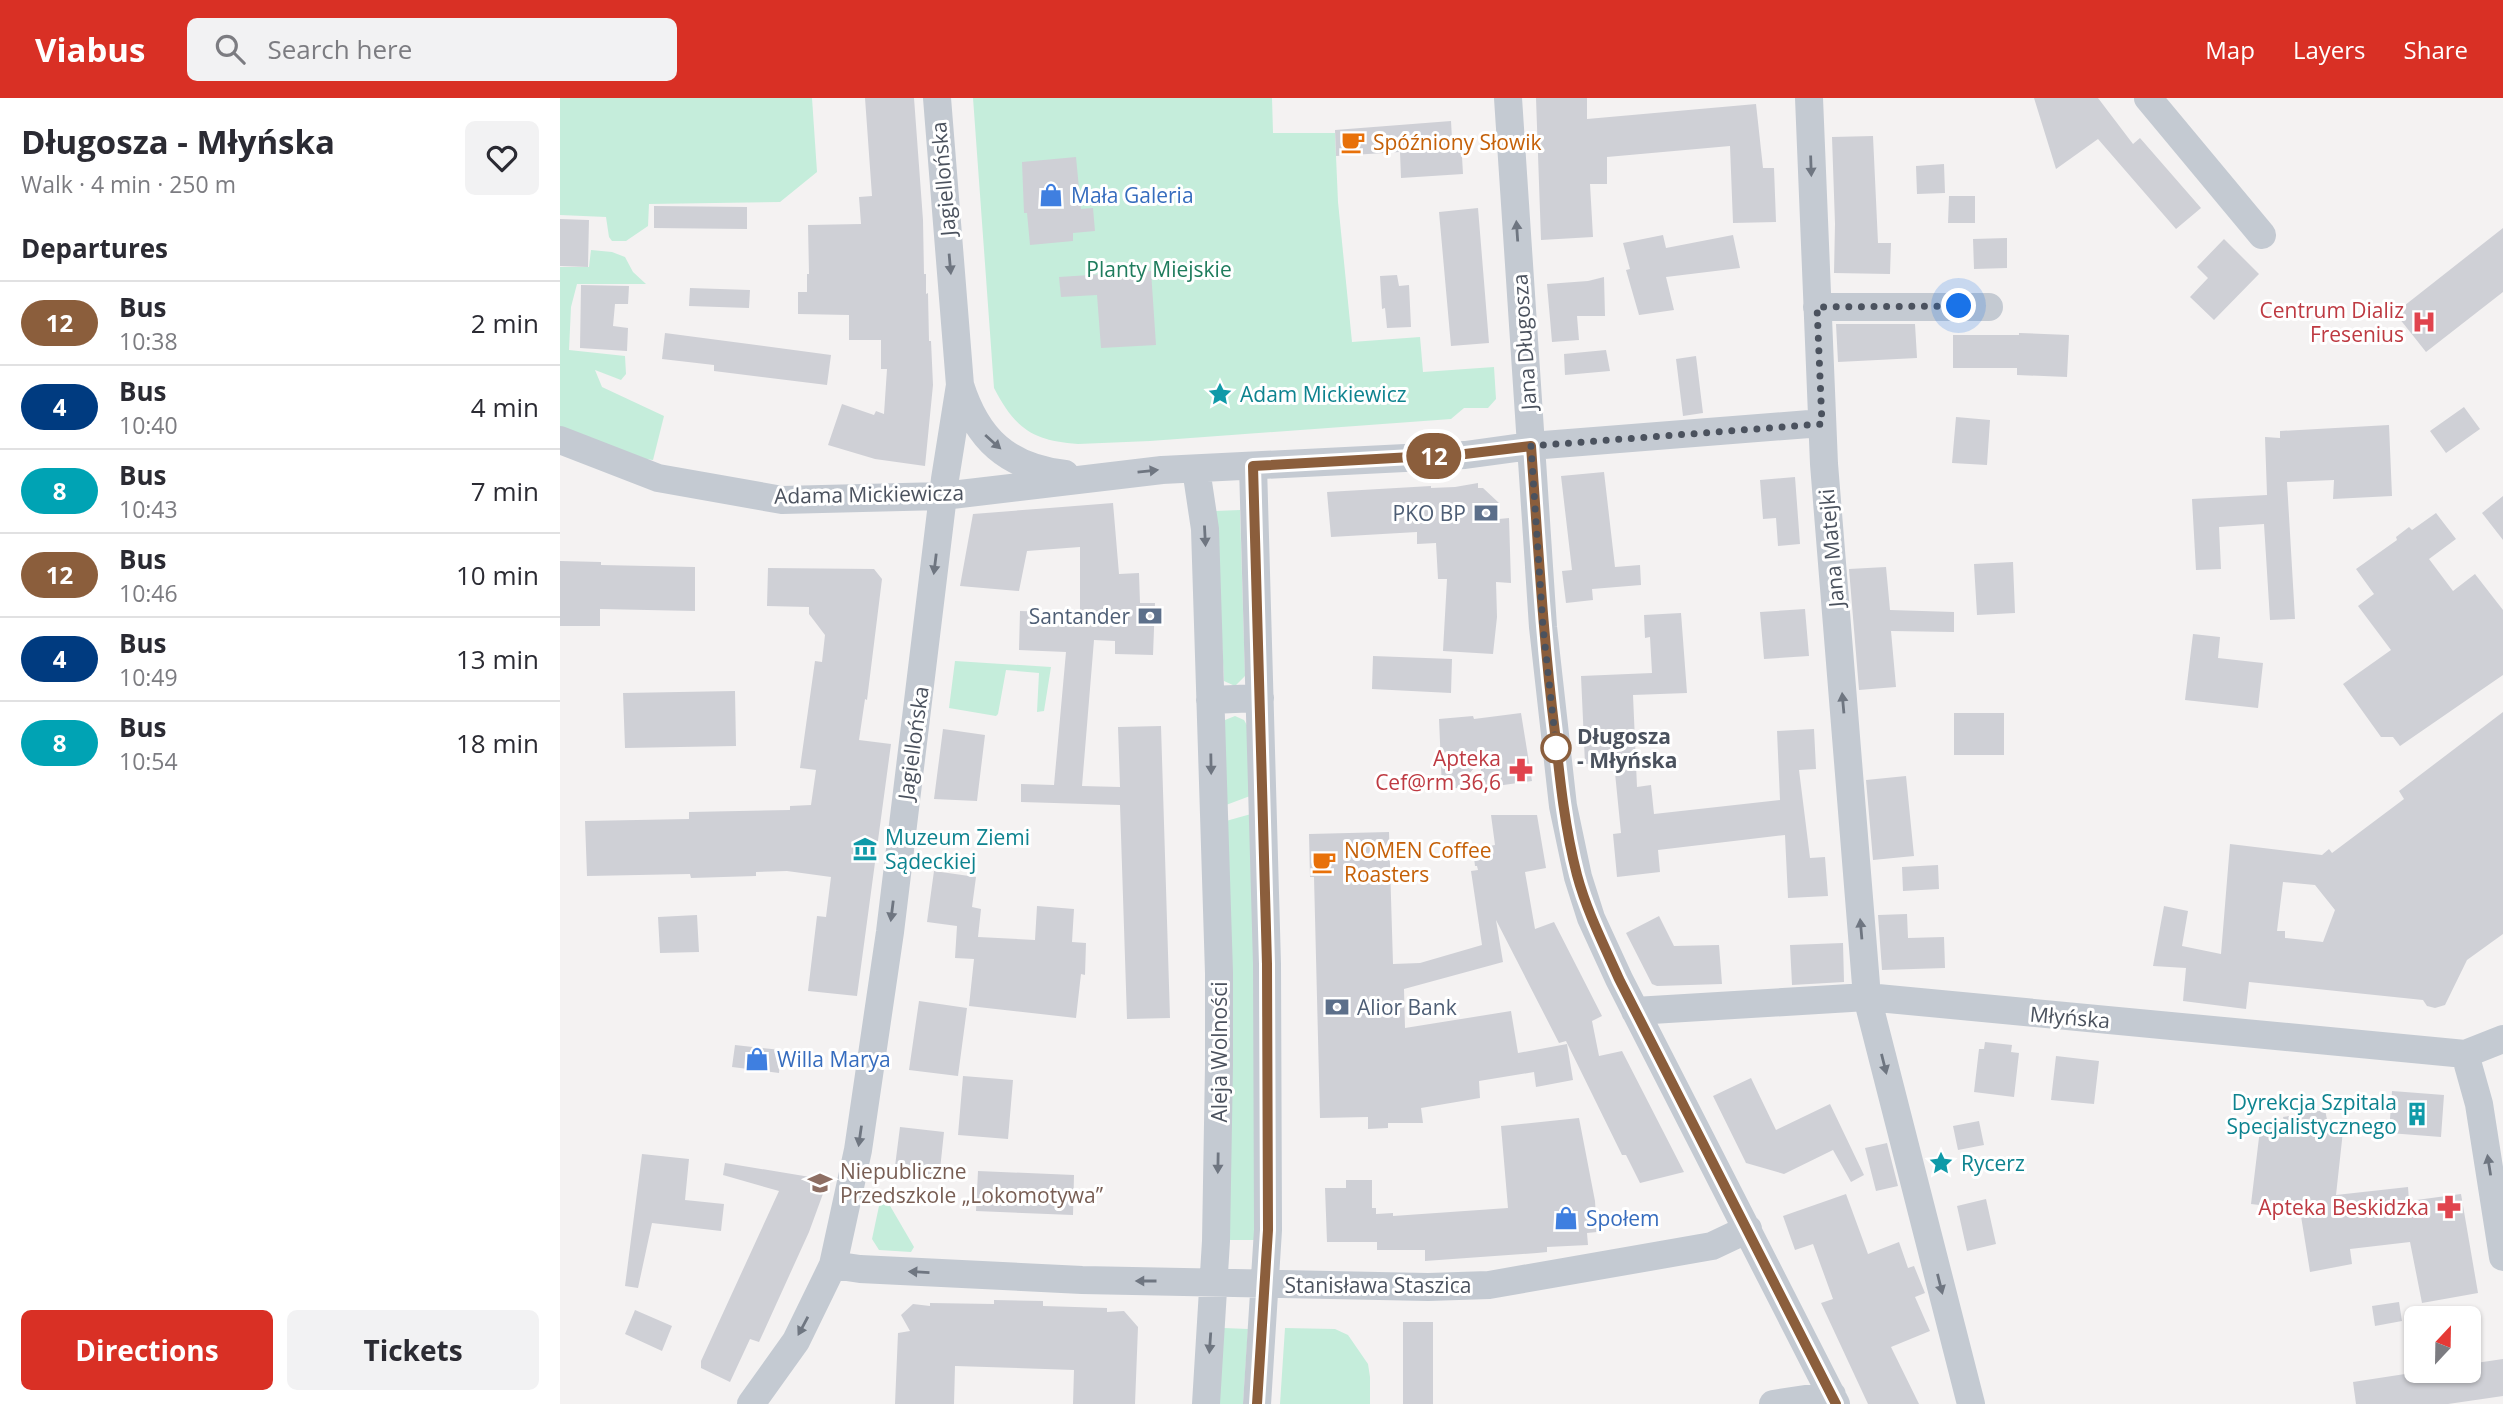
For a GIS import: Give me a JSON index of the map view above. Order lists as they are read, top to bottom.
{
  "streets": {
    "street": [
      "Jagiellońska",
      "Jana Długosza",
      "Adama Mickiewicza",
      "Jana Matejki",
      "Młyńska",
      "Aleja Wolności",
      "Stanisława Staszica"
    ]
  },
  "crossings": [
    ["Jagiellońska", "Adama Mickiewicza"],
    ["Jagiellońska", "Stanisława Staszica"],
    ["Jana Długosza", "Adama Mickiewicza"],
    ["Jana Długosza", "Młyńska"],
    ["Jana Długosza", "Stanisława Staszica"],
    ["Adama Mickiewicza", "Jana Matejki"],
    ["Adama Mickiewicza", "Aleja Wolności"],
    ["Jana Matejki", "Młyńska"],
    ["Aleja Wolności", "Stanisława Staszica"]
  ],
  "one_way": ["Jagiellońska", "Stanisława Staszica"],
  "parks": ["Planty Miejskie"],
  "places": {
    "cafe": ["Spóźniony Słowik", "NOMEN Coffee Roasters"],
    "shop": ["Mała Galeria", "Willa Marya", "Społem"],
    "hospital": ["Centrum Dializ Fresenius"],
    "place": ["Adam Mickiewicz", "Rycerz"],
    "bank": ["PKO BP", "Santander", "Alior Bank"],
    "other": ["Długosza - Młyńska"],
    "pharmacy": ["Apteka Cef@rm 36,6", "Apteka Beskidzka"],
    "museum": ["Muzeum Ziemi Sądeckiej"],
    "building": ["Dyrekcja Szpitala Specjalistycznego"],
    "school or university": ["Niepubliczne Przedszkole „Lokomotywa”"]
  },
  "lines": ["bus line 12"],
  "north": "top",
  "page": {
    "header": "Viabus",
    "search": "Search here",
    "nav": ["Map", "Layers", "Share"],
    "heading": [
      ["Długosza - Młyńska", "Walk · 4 min · 250 m"],
      "Departures"
    ],
    "on_map": "12",
    "list": [
      {
        "mark": "12",
        "name": "Bus",
        "note": "10:38",
        "value": "2 min"
      },
      {
        "mark": "4",
        "name": "Bus",
        "note": "10:40",
        "value": "4 min"
      },
      {
        "mark": "8",
        "name": "Bus",
        "note": "10:43",
        "value": "7 min"
      },
      {
        "mark": "12",
        "name": "Bus",
        "note": "10:46",
        "value": "10 min"
      },
      {
        "mark": "4",
        "name": "Bus",
        "note": "10:49",
        "value": "13 min"
      },
      {
        "mark": "8",
        "name": "Bus",
        "note": "10:54",
        "value": "18 min"
      }
    ],
    "buttons": ["Directions", "Tickets"]
  }
}
